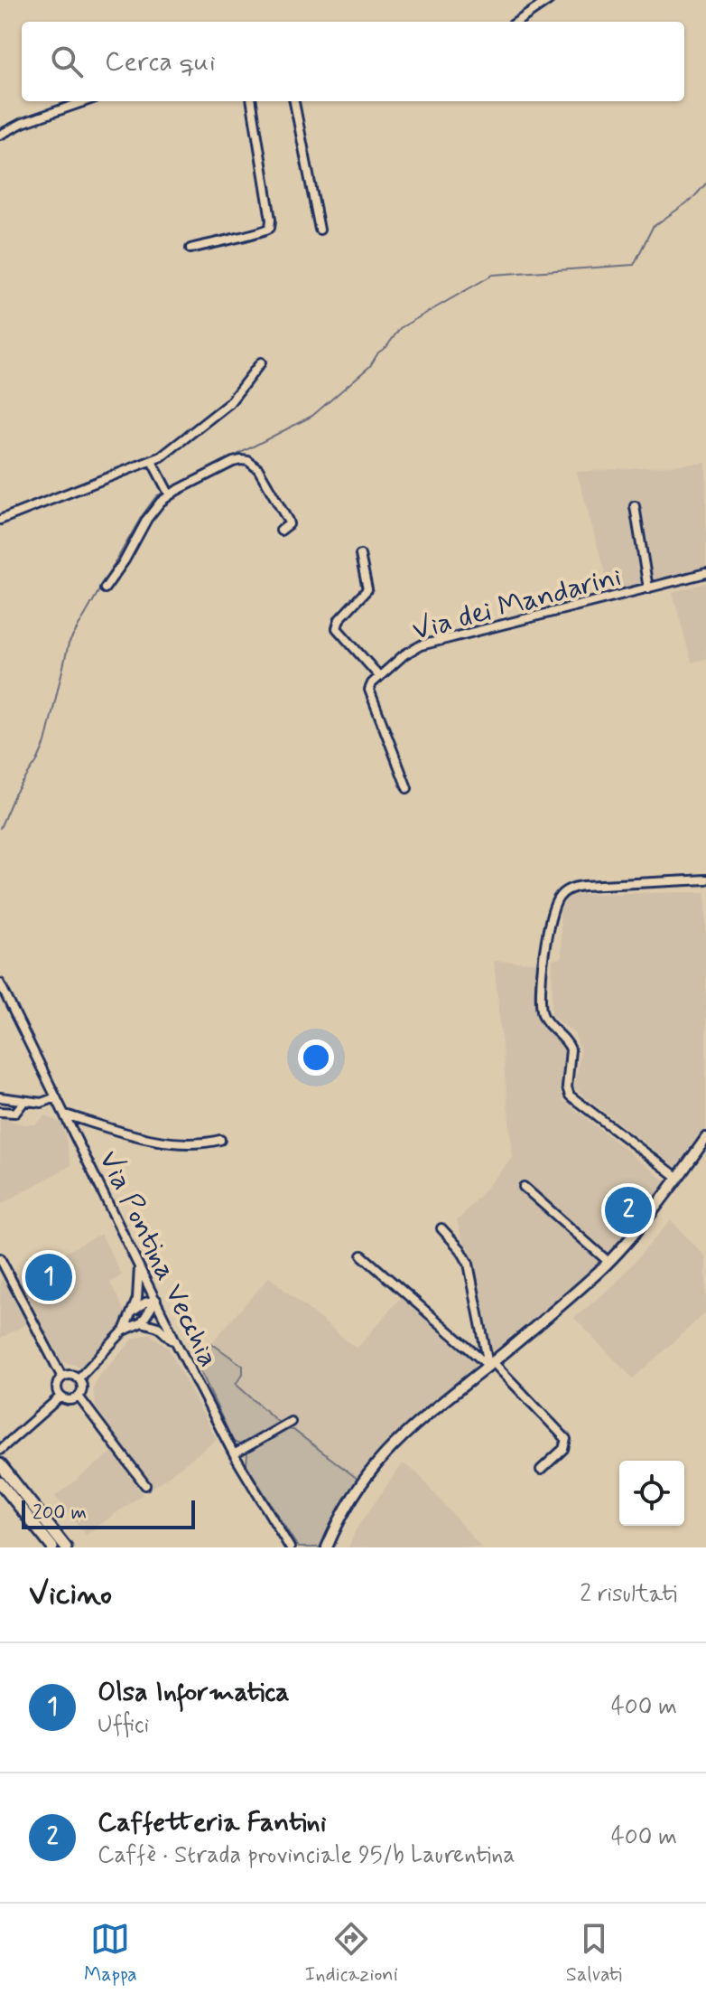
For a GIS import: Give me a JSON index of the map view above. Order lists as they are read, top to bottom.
{
  "streets": {
    "street": ["Via dei Mandarini", "Via Pontina Vecchia"]
  },
  "scale_bar": "200 m",
  "page": {
    "search": "Cerca qui",
    "pins": ["2", "1"],
    "scale": "200 m",
    "heading": ["Vicino", "2 risultati"],
    "list": [
      {
        "mark": "1",
        "name": "Olsa Informatica",
        "note": "Uffici",
        "value": "400 m"
      },
      {
        "mark": "2",
        "name": "Caffetteria Fantini",
        "note": "Caffè · Strada provinciale 95/b Laurentina",
        "value": "400 m"
      }
    ],
    "nav": ["Mappa", "Indicazioni", "Salvati"]
  }
}
